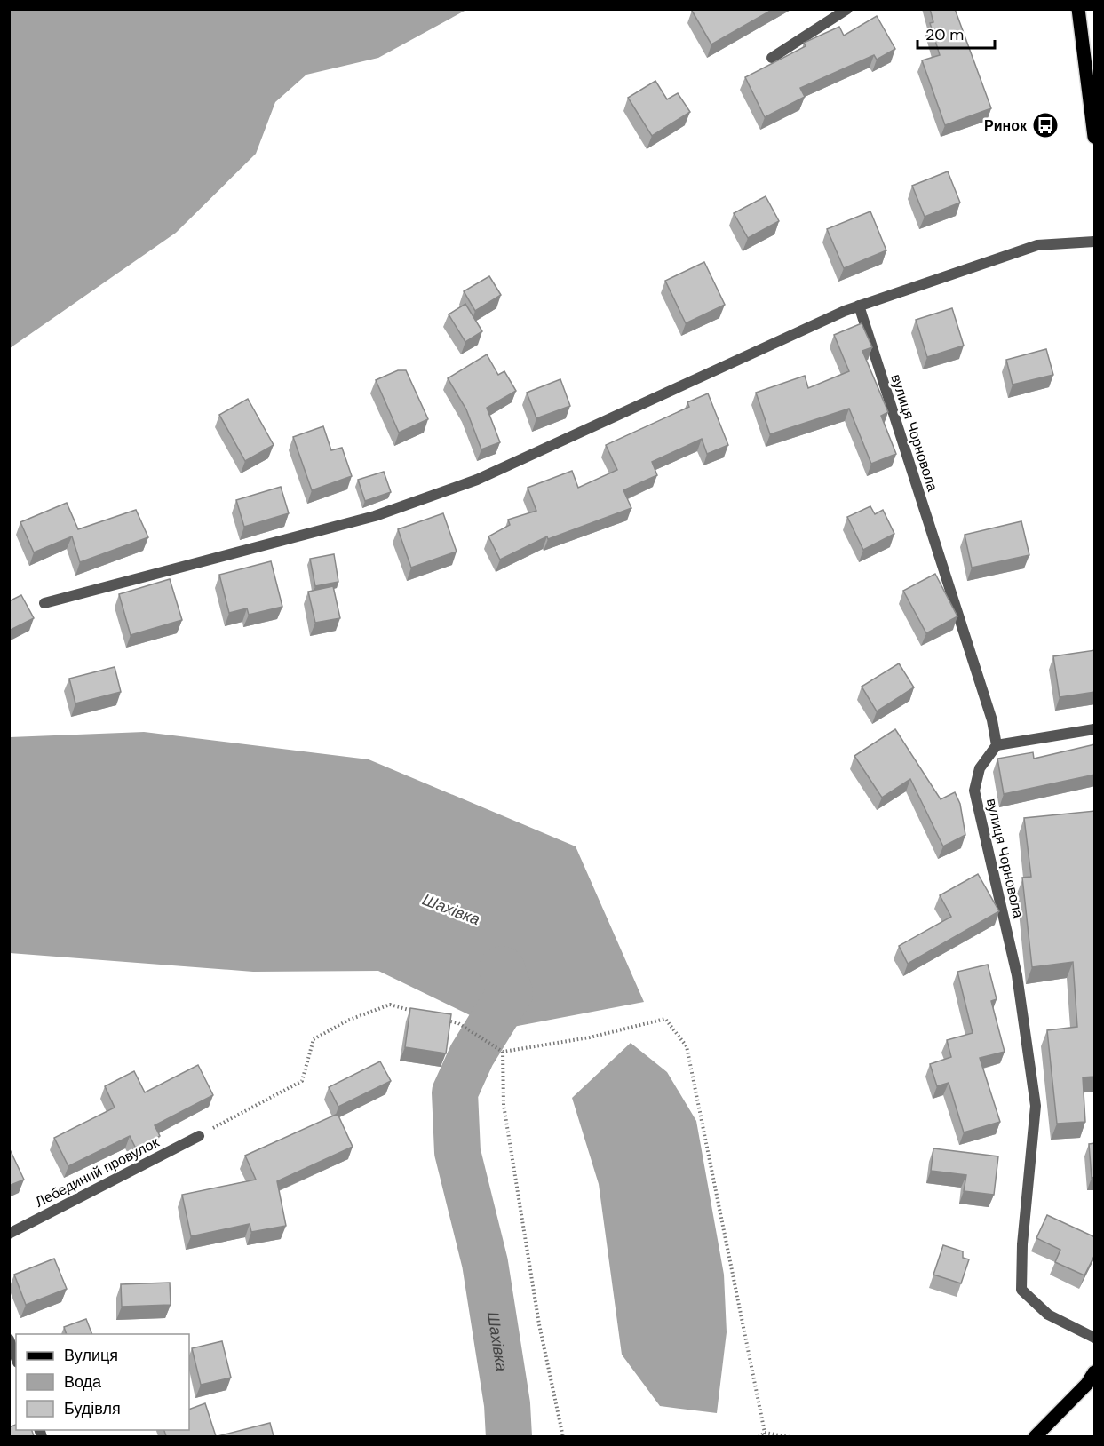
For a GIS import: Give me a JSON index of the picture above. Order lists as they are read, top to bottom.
{
  "streets": {
    "street": ["вулиця Чорновола", "Лебединий провулок"]
  },
  "water": ["Шахівка"],
  "places": {
    "bus stop": ["Ринок"]
  },
  "legend": ["Вулиця", "Вода", "Будівля"],
  "scale_bar": "20 m"
}
